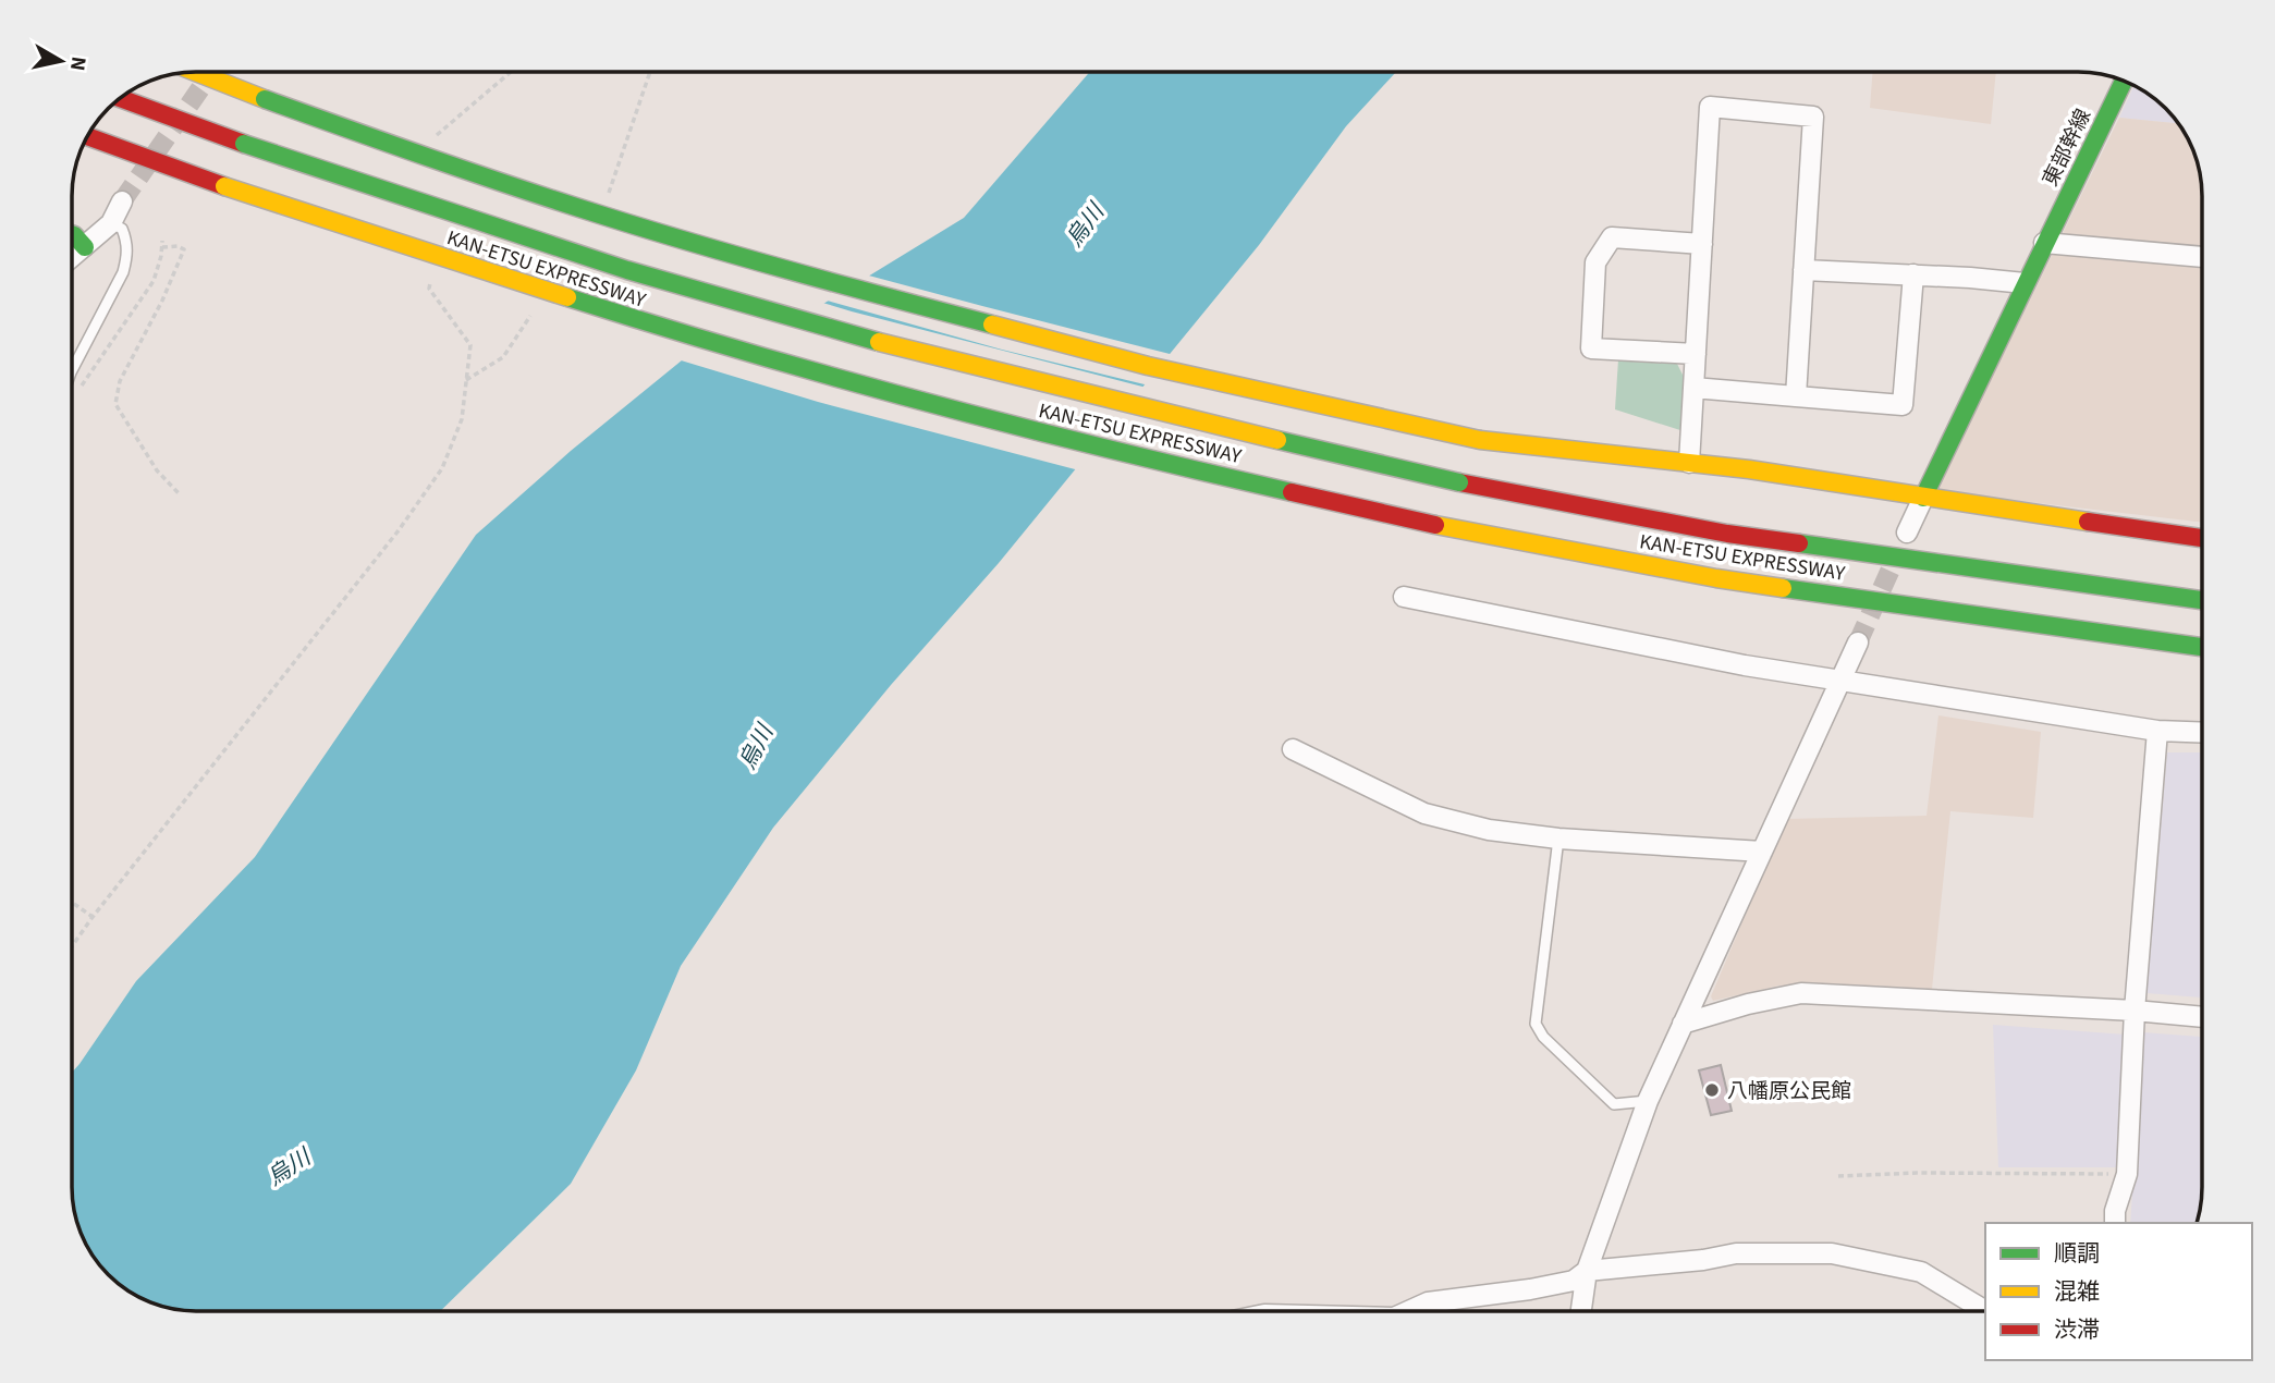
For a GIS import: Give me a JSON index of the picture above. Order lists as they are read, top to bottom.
{
  "streets": {
    "main road": ["東部幹線", "KAN-ETSU EXPRESSWAY"]
  },
  "water": ["烏川"],
  "places": ["八幡原公民館"],
  "legend": ["順調", "混雑", "渋滞"],
  "north": "right"
}
